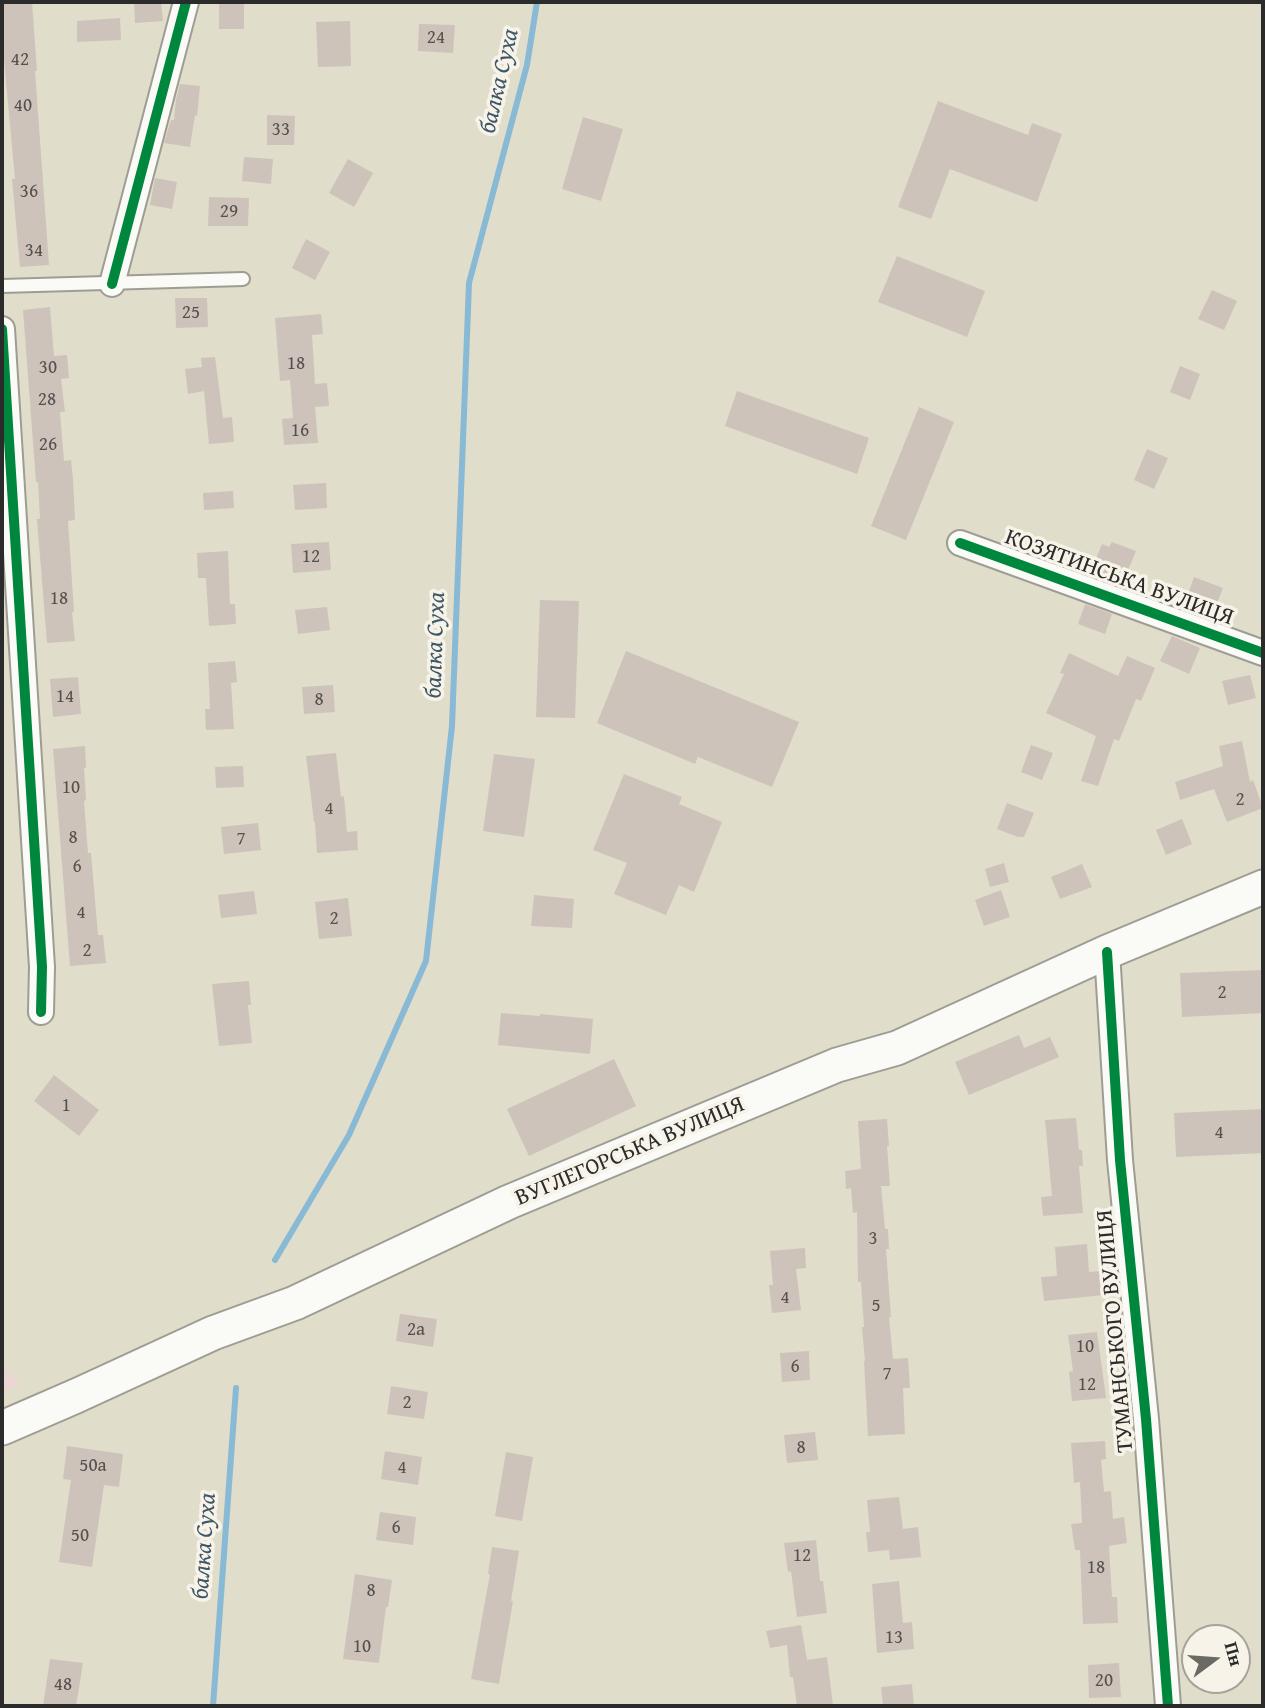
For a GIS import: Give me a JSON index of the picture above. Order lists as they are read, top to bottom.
{
  "streets": {
    "main road": ["ВУГЛЕГОРСЬКА ВУЛИЦЯ"],
    "street": ["КОЗЯТИНСЬКА ВУЛИЦЯ", "ТУМАНСЬКОГО ВУЛИЦЯ"]
  },
  "crossings": [
    ["ВУГЛЕГОРСЬКА ВУЛИЦЯ", "ТУМАНСЬКОГО ВУЛИЦЯ"]
  ],
  "water": ["балка Суха"],
  "house_numbers": [
    "24",
    "42",
    "40",
    "33",
    "36",
    "29",
    "34",
    "25",
    "18",
    "30",
    "28",
    "16",
    "26",
    "12",
    "18",
    "14",
    "8",
    "10",
    "2",
    "4",
    "8",
    "7",
    "6",
    "4",
    "2",
    "2",
    "2",
    "1",
    "4",
    "3",
    "4",
    "5",
    "2а",
    "10",
    "6",
    "7",
    "12",
    "2",
    "8",
    "50а",
    "4",
    "6",
    "50",
    "12",
    "18",
    "8",
    "13",
    "10",
    "20",
    "48"
  ],
  "north": "right"
}
